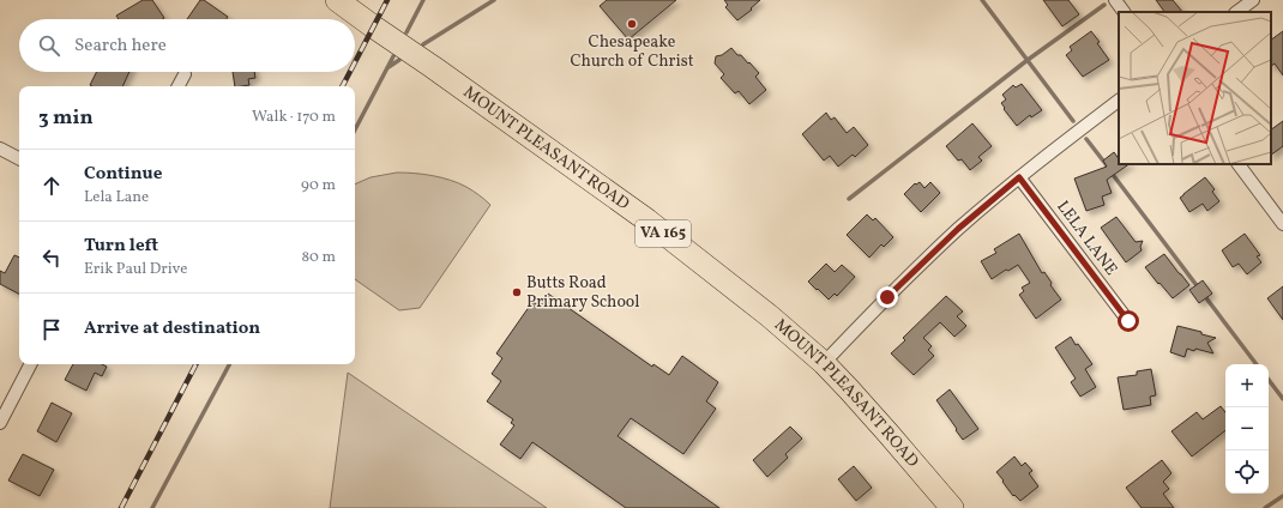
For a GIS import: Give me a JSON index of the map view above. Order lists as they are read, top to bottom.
{
  "streets": {
    "highway": ["MOUNT PLEASANT ROAD", "VA 165"],
    "street": ["LELA LANE"]
  },
  "places": ["Chesapeake Church of Christ", "Butts Road Primary School"],
  "page": {
    "search": "Search here",
    "heading": ["3 min", "Walk · 170 m"],
    "list": [
      ["Continue", "Lela Lane", "90 m"],
      ["Turn left", "Erik Paul Drive", "80 m"],
      "Arrive at destination"
    ],
    "map_buttons": ["+", "−"]
  }
}
